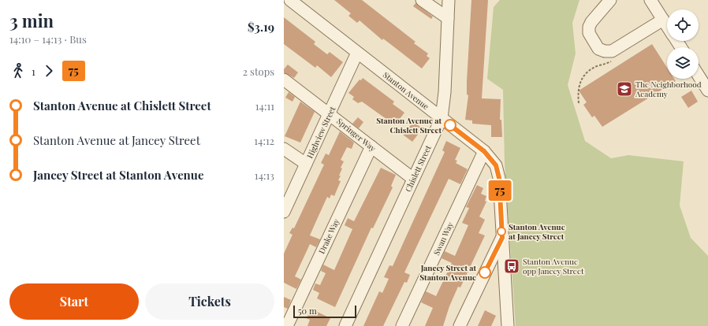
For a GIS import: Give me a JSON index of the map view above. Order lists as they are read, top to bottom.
{
  "streets": {
    "street": [
      "Stanton Avenue",
      "Highview Street",
      "Springer Way",
      "Chislett Street",
      "Drake Way",
      "Swan Way"
    ]
  },
  "crossings": [
    ["Stanton Avenue", "Highview Street"],
    ["Stanton Avenue", "Chislett Street"],
    ["Stanton Avenue", "Swan Way"],
    ["Highview Street", "Springer Way"],
    ["Springer Way", "Chislett Street"],
    ["Springer Way", "Drake Way"]
  ],
  "places": {
    "school or university": ["The Neighborhood Academy"],
    "other": ["Stanton Avenue at Chislett Street", "Stanton Avenue at Jancey Street", "Jancey Street at Stanton Avenue"],
    "bus stop": ["Stanton Avenue opp Jancey Street"]
  },
  "lines": ["bus line 75"],
  "scale_bar": "50 m",
  "page": {
    "heading": ["3 min", "14:10 – 14:13 · Bus", "$3.19"],
    "on_map": "75",
    "legs": ["1", "75", "2 stops"],
    "list": [
      {
        "name": "Stanton Avenue at Chislett Street",
        "value": "14:11"
      },
      {
        "name": "Stanton Avenue at Jancey Street",
        "value": "14:12"
      },
      {
        "name": "Jancey Street at Stanton Avenue",
        "value": "14:13"
      }
    ],
    "buttons": ["Start", "Tickets"],
    "scale": "50 m"
  }
}
